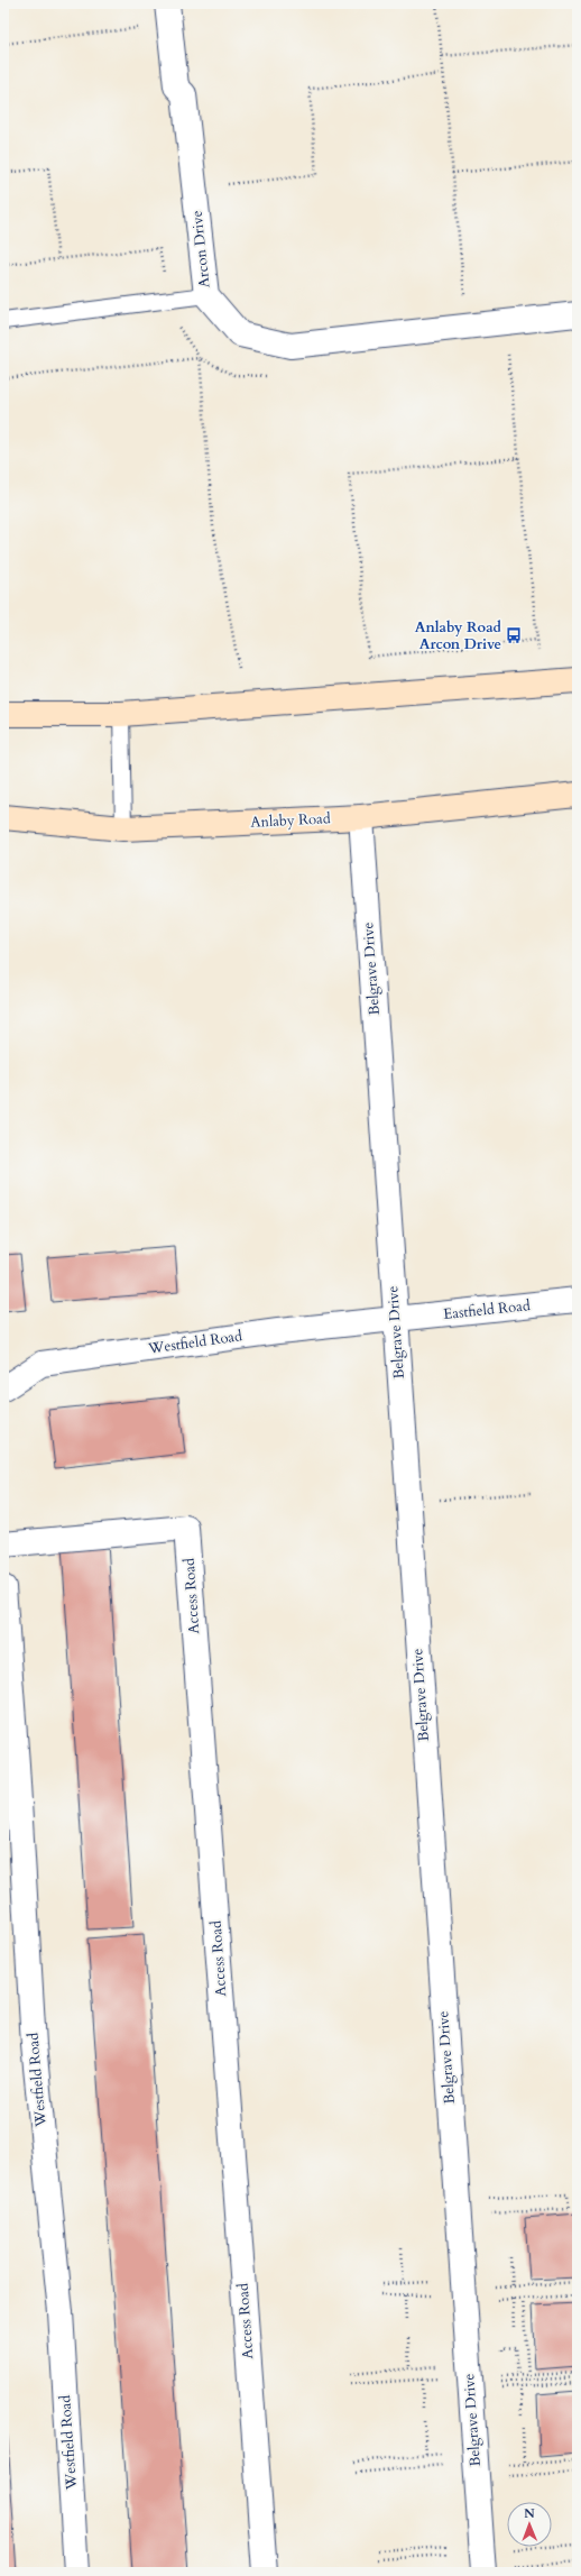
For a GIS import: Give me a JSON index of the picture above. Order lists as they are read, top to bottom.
{
  "streets": {
    "main road": ["Anlaby Road"],
    "street": [
      "Arcon Drive",
      "Belgrave Drive",
      "Eastfield Road",
      "Westfield Road",
      "Access Road"
    ]
  },
  "crossings": [
    ["Anlaby Road", "Belgrave Drive"],
    ["Belgrave Drive", "Eastfield Road"],
    ["Belgrave Drive", "Westfield Road"],
    ["Eastfield Road", "Westfield Road"]
  ],
  "places": {
    "bus stop": ["Anlaby Road Arcon Drive"]
  },
  "north": "top"
}
